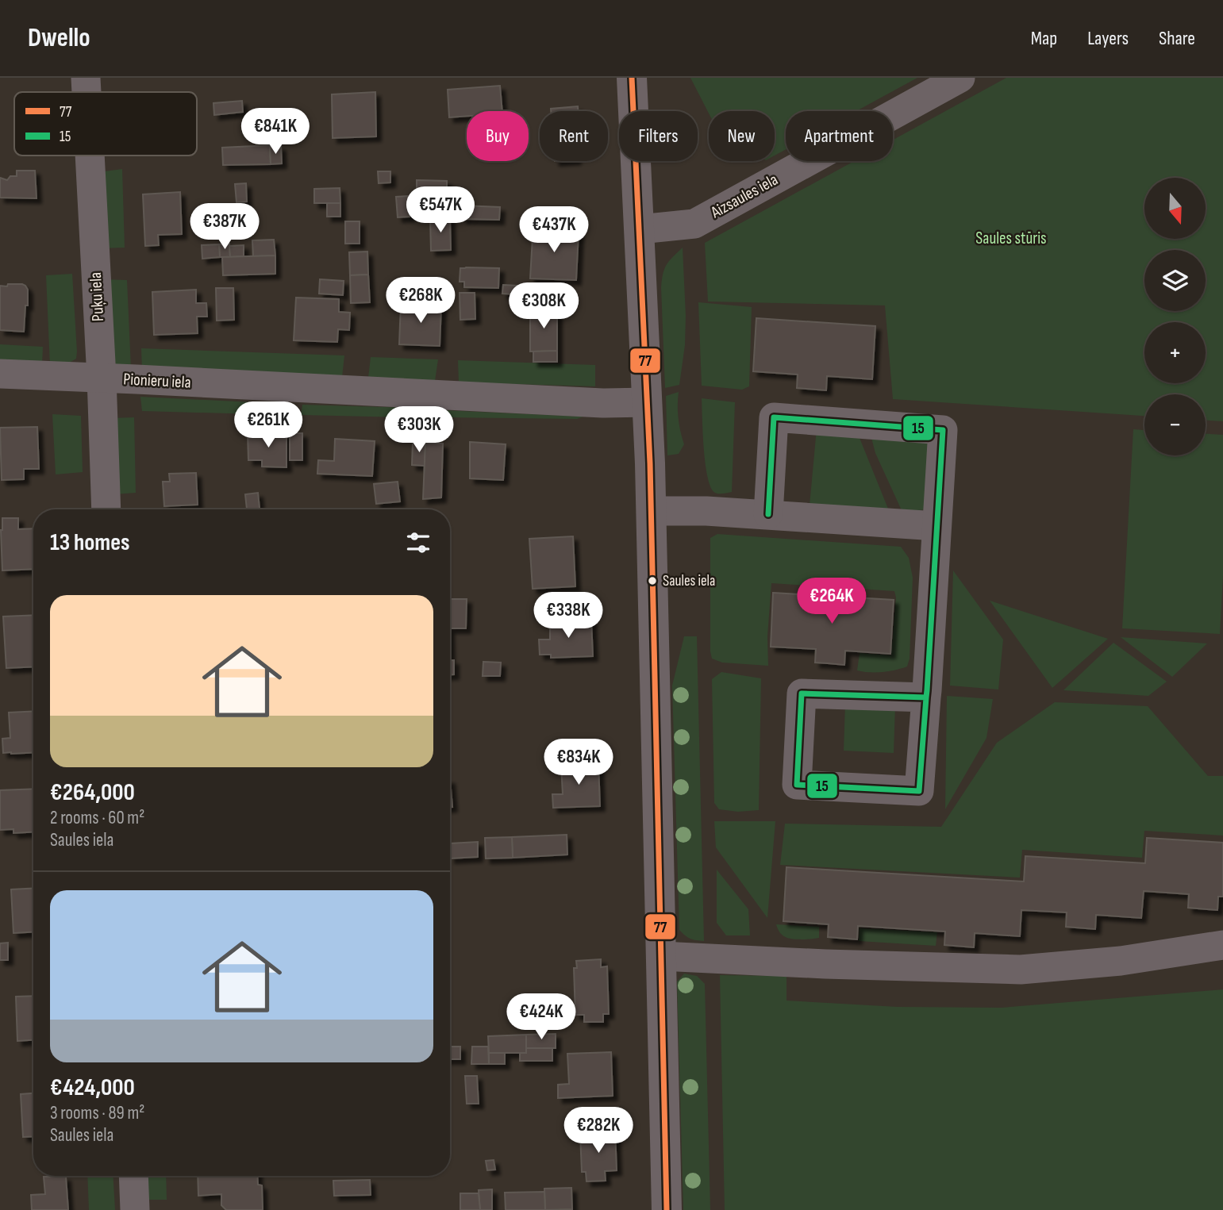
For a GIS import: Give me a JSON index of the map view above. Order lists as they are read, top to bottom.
{
  "streets": {
    "street": ["Aizsaules iela", "Puķu iela", "Pionieru iela"]
  },
  "crossings": [
    ["Puķu iela", "Pionieru iela"]
  ],
  "parks": ["Saules stūris"],
  "places": ["Saules iela"],
  "lines": ["transit line 77", "transit line 15"],
  "legend": ["77", "15"],
  "north": "bottom",
  "page": {
    "header": "Dwello",
    "nav": ["Map", "Layers", "Share"],
    "price": [
      "€841K",
      "€547K",
      "€387K",
      "€437K",
      "€268K",
      "€308K",
      "€261K",
      "€303K",
      "€264K",
      "€338K",
      "€834K",
      "€424K",
      "€282K"
    ],
    "chip": [
      "Buy",
      "Rent",
      "Filters",
      "New",
      "Apartment"
    ],
    "map_buttons": ["+", "−"],
    "heading": "13 homes",
    "list": [
      {
        "name": "€264,000",
        "note": "2 rooms · 60 m² · Saules iela"
      },
      {
        "name": "€424,000",
        "note": "3 rooms · 89 m² · Saules iela"
      }
    ]
  }
}
